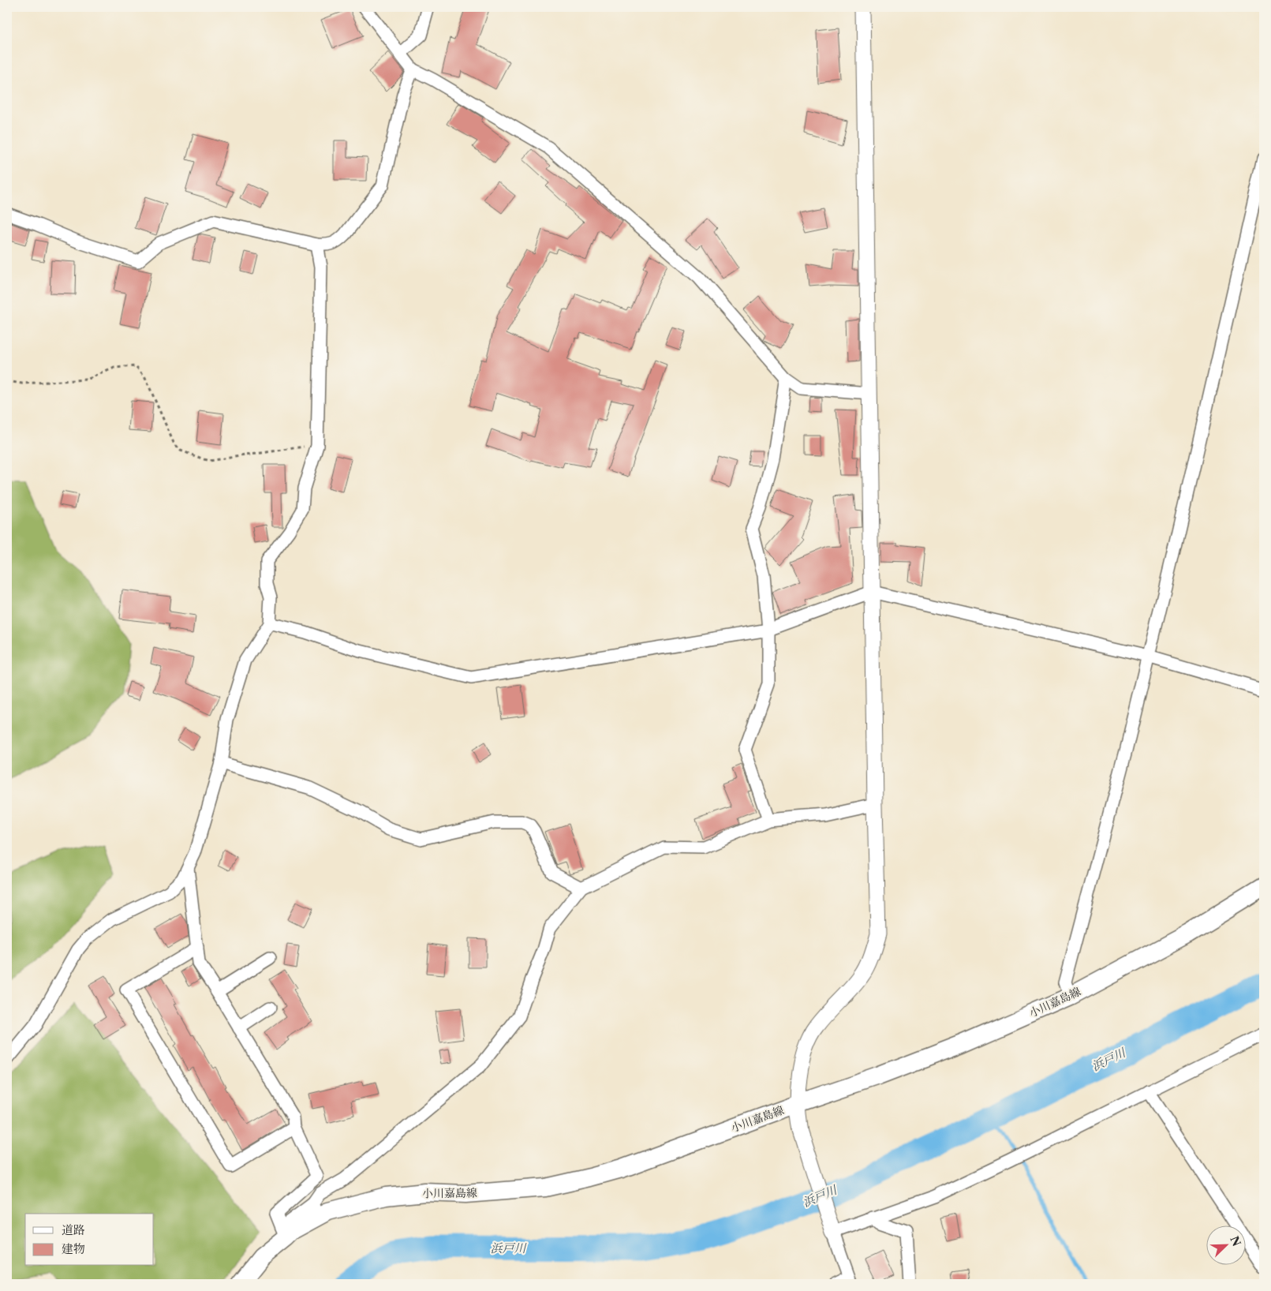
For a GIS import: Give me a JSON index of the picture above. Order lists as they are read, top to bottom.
{
  "streets": {
    "main road": ["小川嘉島線"]
  },
  "water": ["浜戸川"],
  "legend": ["道路", "建物"],
  "north": "top right"
}
